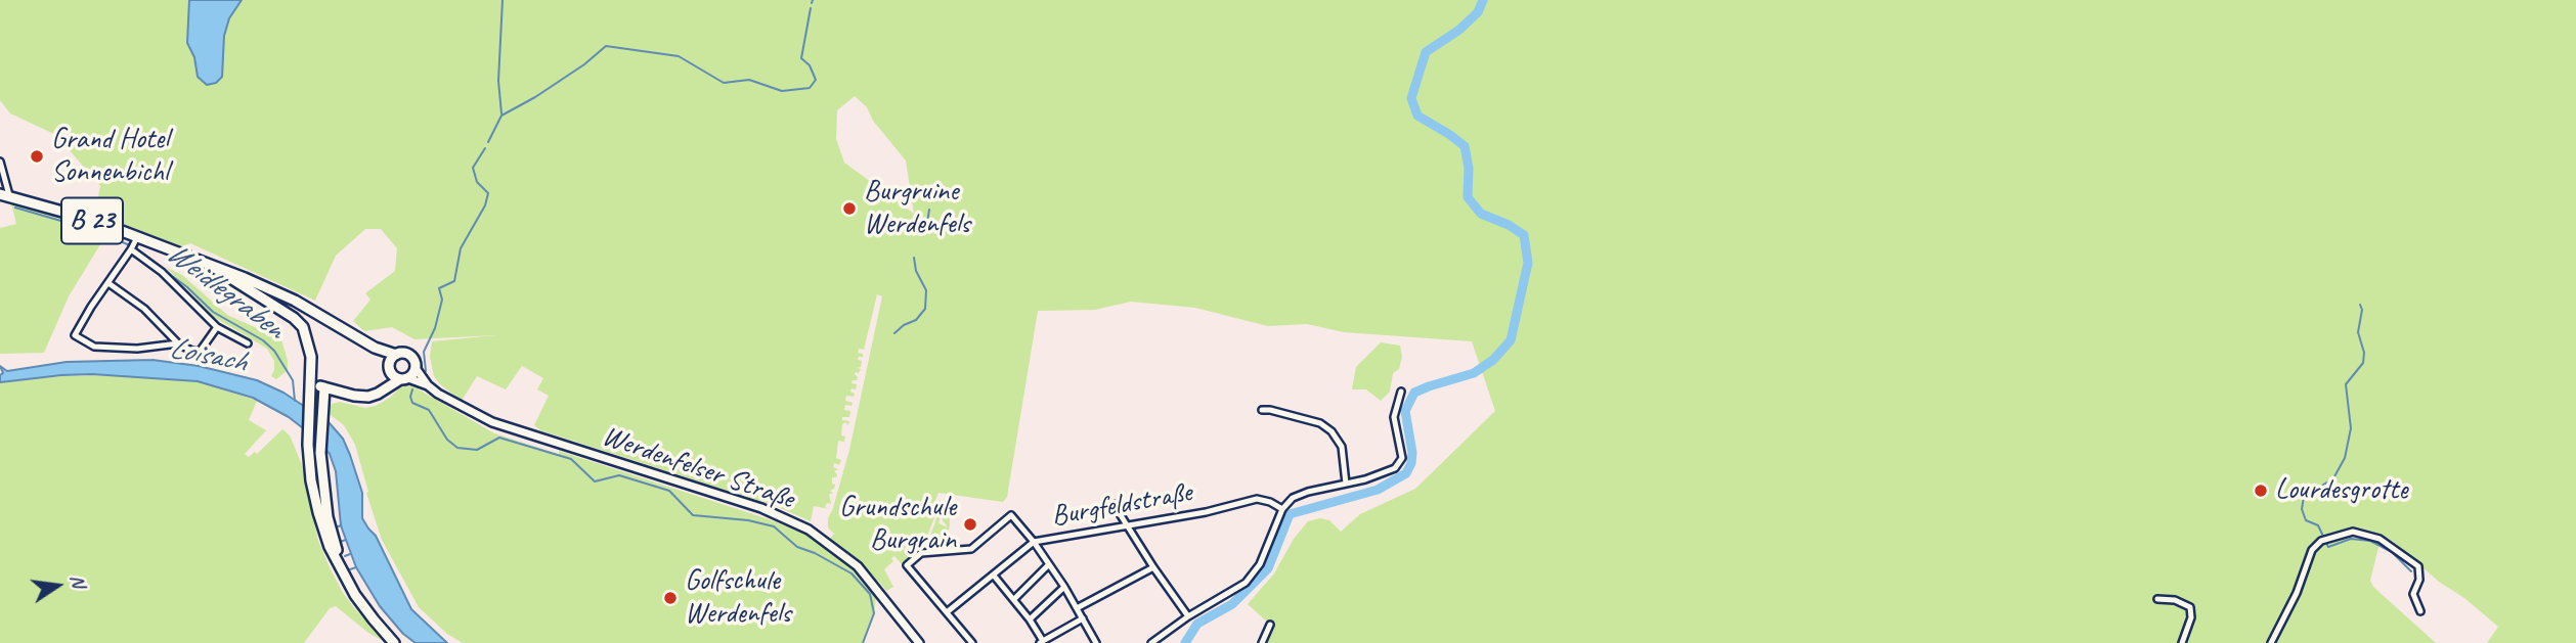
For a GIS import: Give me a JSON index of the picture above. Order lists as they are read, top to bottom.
{
  "streets": {
    "main road": ["B 23"],
    "street": ["Werdenfelser Straße", "Burgfeldstraße"]
  },
  "crossings": [
    ["B 23", "Werdenfelser Straße"]
  ],
  "water": ["Weidlegraben", "Loisach"],
  "places": [
    "Grand Hotel Sonnenbichl",
    "Burgruine Werdenfels",
    "Lourdesgrotte",
    "Grundschule Burgrain",
    "Golfschule Werdenfels"
  ],
  "north": "right"
}
